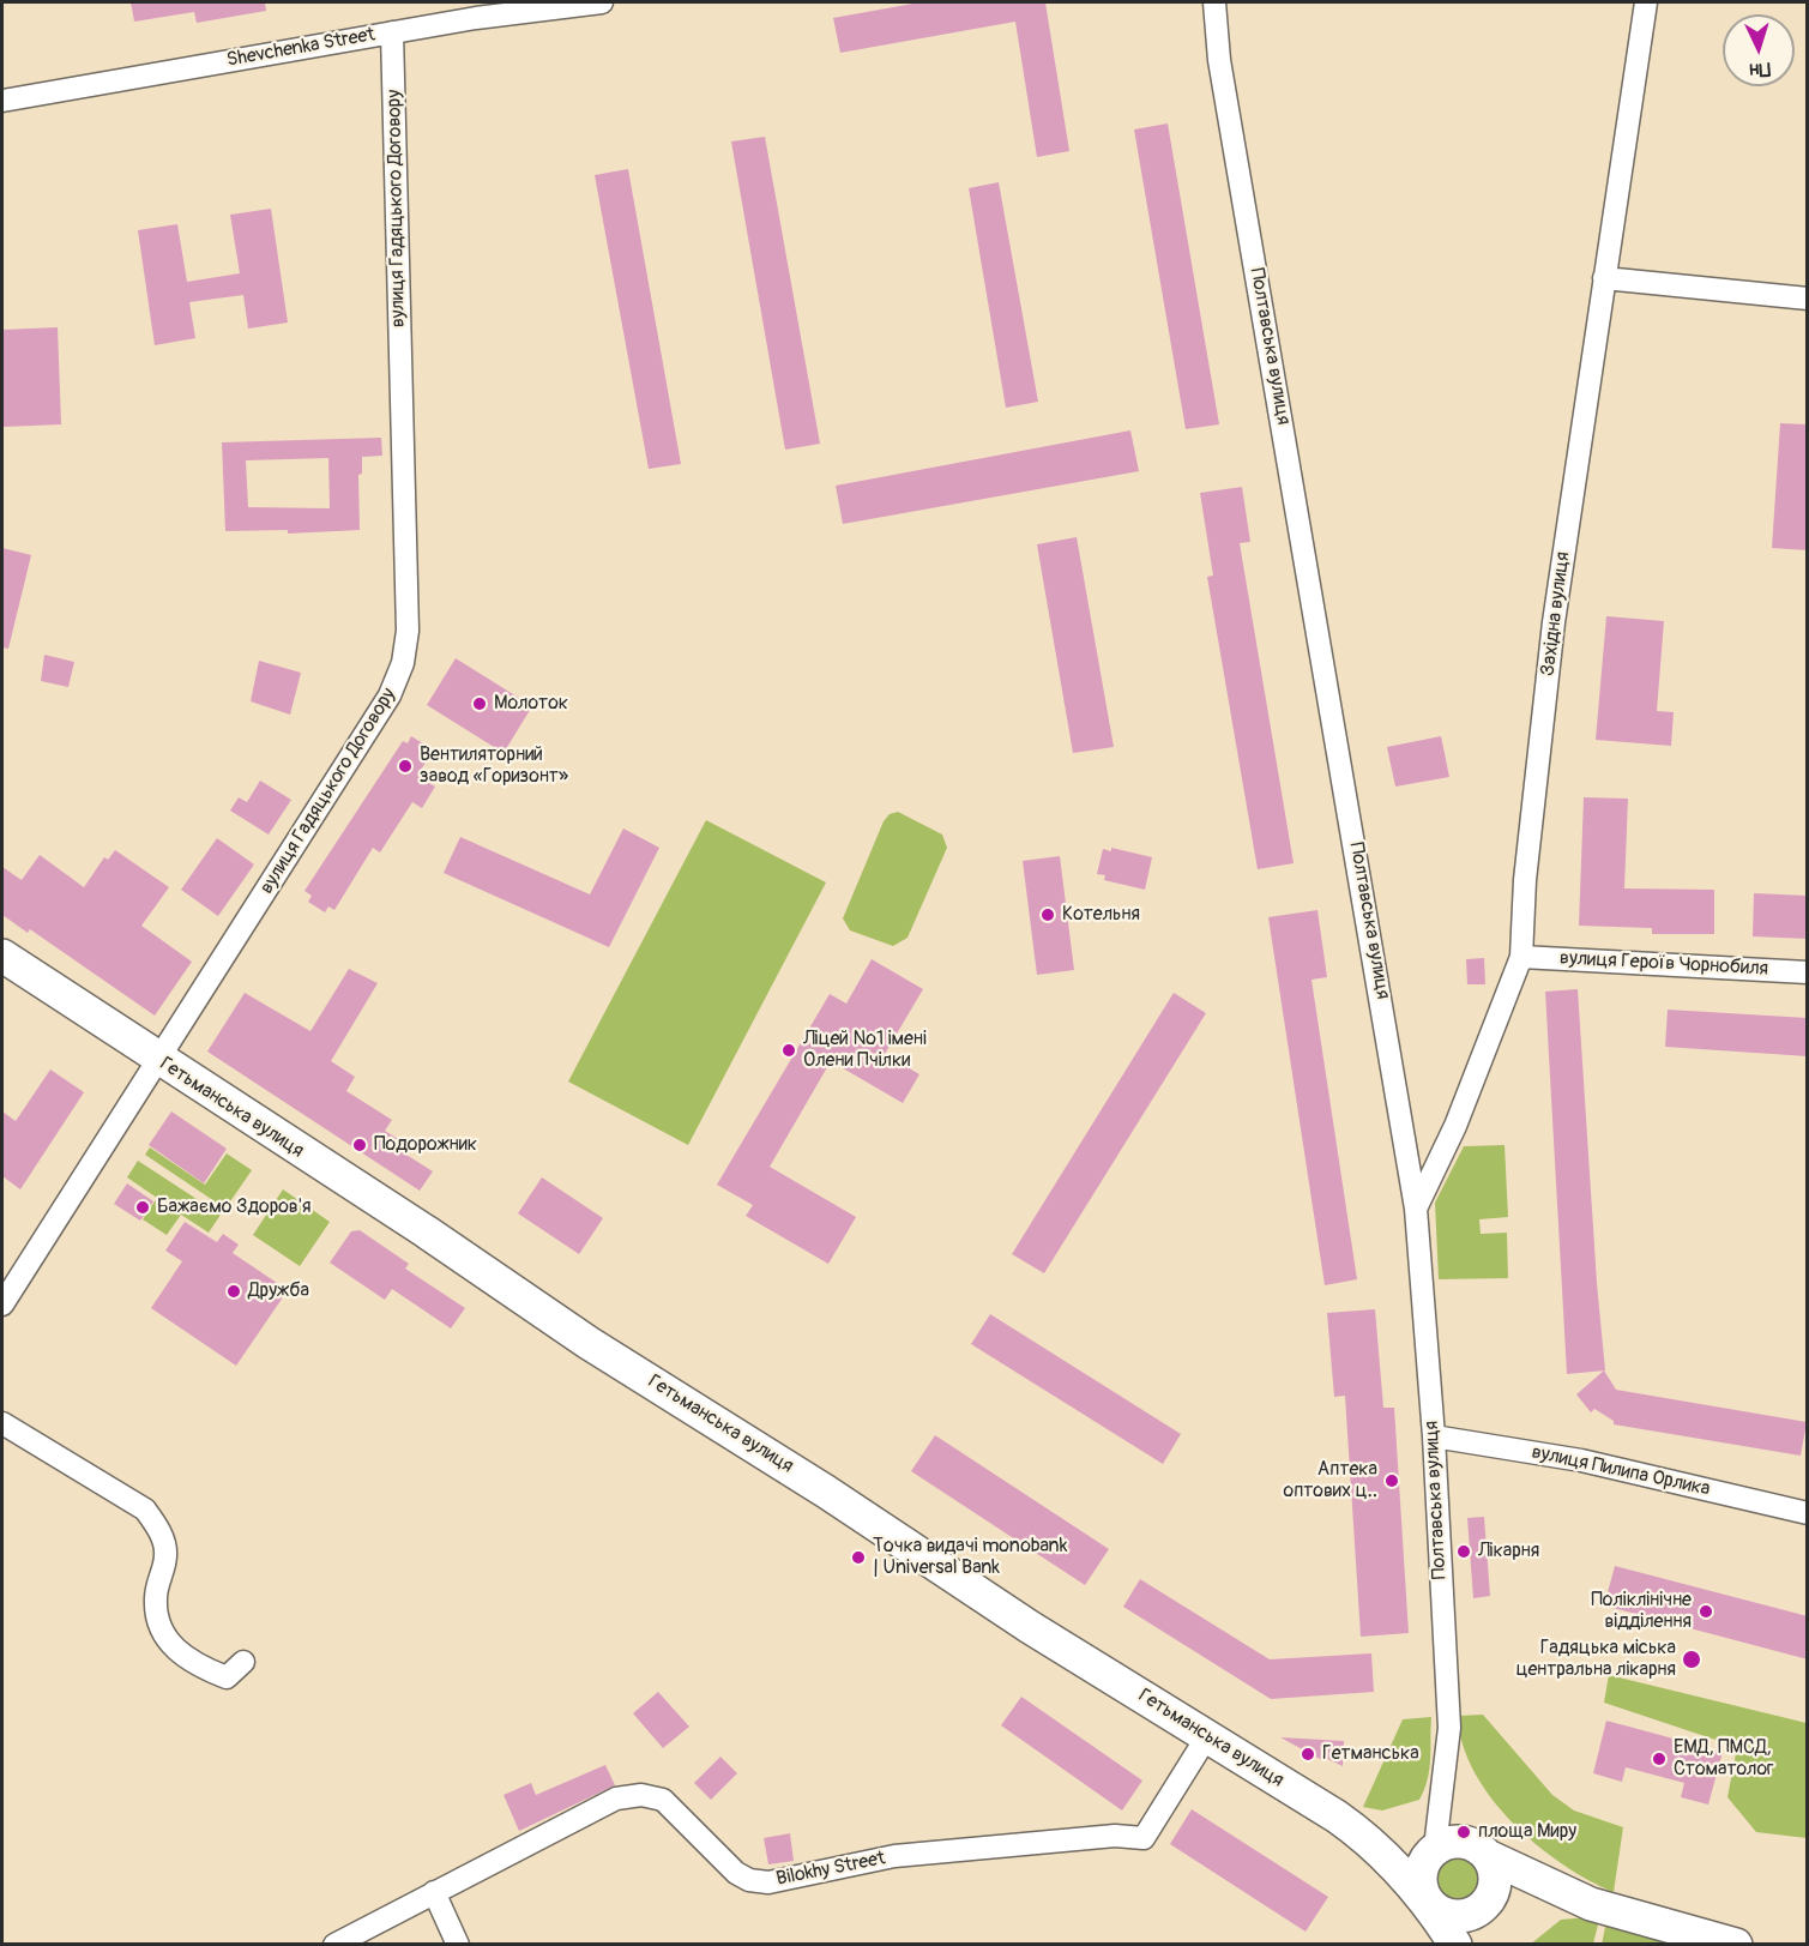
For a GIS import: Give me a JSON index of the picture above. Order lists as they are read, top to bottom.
{
  "streets": {
    "street": [
      "Shevchenka Street",
      "вулиця Гадяцького Договору",
      "Полтавська вулиця",
      "Західна вулиця",
      "вулиця Героїв Чорнобиля",
      "Гетьманська вулиця",
      "вулиця Пилипа Орлика",
      "Bilokhy Street"
    ]
  },
  "crossings": [
    ["Shevchenka Street", "вулиця Гадяцького Договору"],
    ["вулиця Гадяцького Договору", "Гетьманська вулиця"],
    ["Полтавська вулиця", "Західна вулиця"],
    ["Полтавська вулиця", "Гетьманська вулиця"],
    ["Полтавська вулиця", "вулиця Пилипа Орлика"],
    ["Західна вулиця", "вулиця Героїв Чорнобиля"],
    ["Гетьманська вулиця", "Bilokhy Street"]
  ],
  "places": [
    "Молоток",
    "Вентиляторний завод «Горизонт»",
    "Котельня",
    "Ліцей №1 імені Олени Пчілки",
    "Подорожник",
    "Бажаємо Здоров'я",
    "Дружба",
    "Аптека оптових ц‥",
    "Лікарня",
    "Точка видачі monobank | Universal Bank",
    "Поліклінічне відділення",
    "Гадяцька міська центральна лікарня",
    "Гетманська",
    "ЕМД, ПМСД, Стоматолог",
    "площа Миру"
  ],
  "north": "bottom"
}
